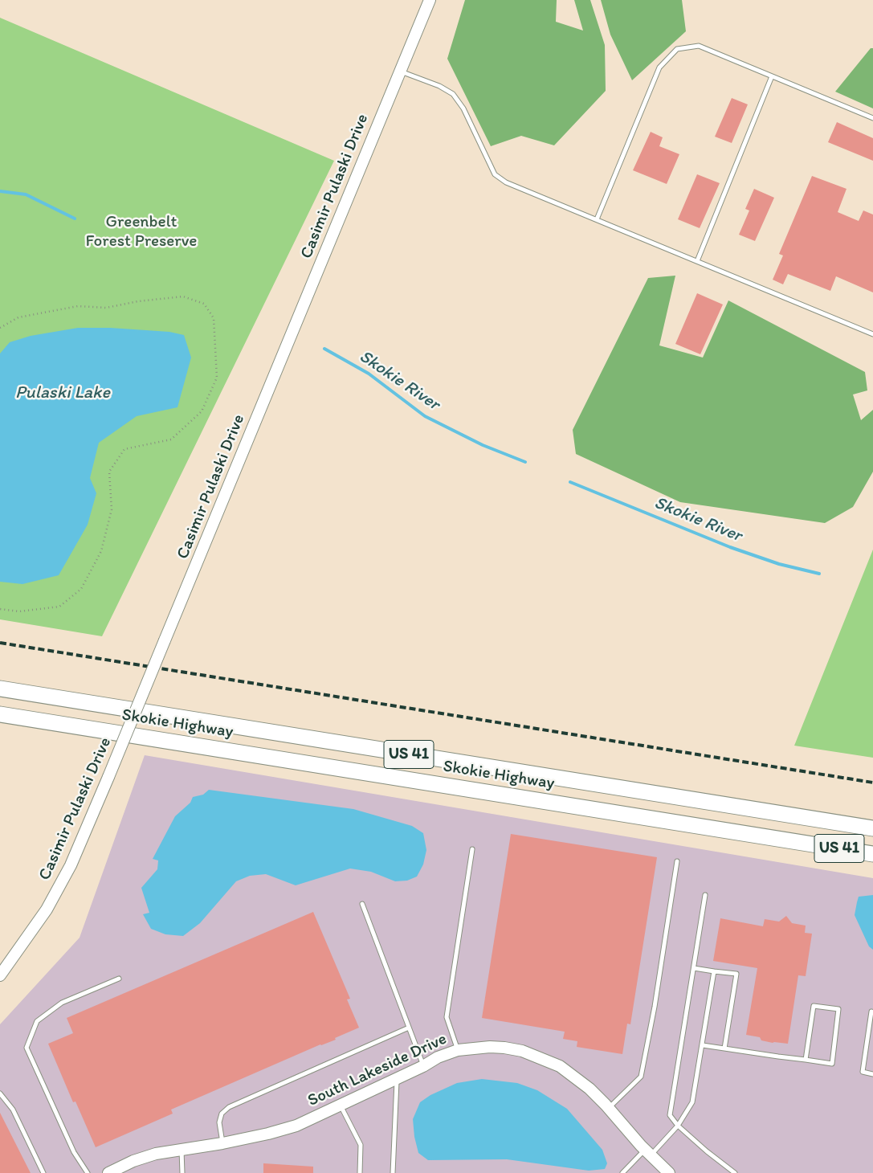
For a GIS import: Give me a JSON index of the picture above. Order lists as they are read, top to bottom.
{
  "streets": {
    "highway": ["Skokie Highway", "US 41"],
    "street": ["Casimir Pulaski Drive", "South Lakeside Drive"]
  },
  "water": ["Skokie River", "Pulaski Lake"],
  "parks": ["Greenbelt Forest Preserve"]
}
